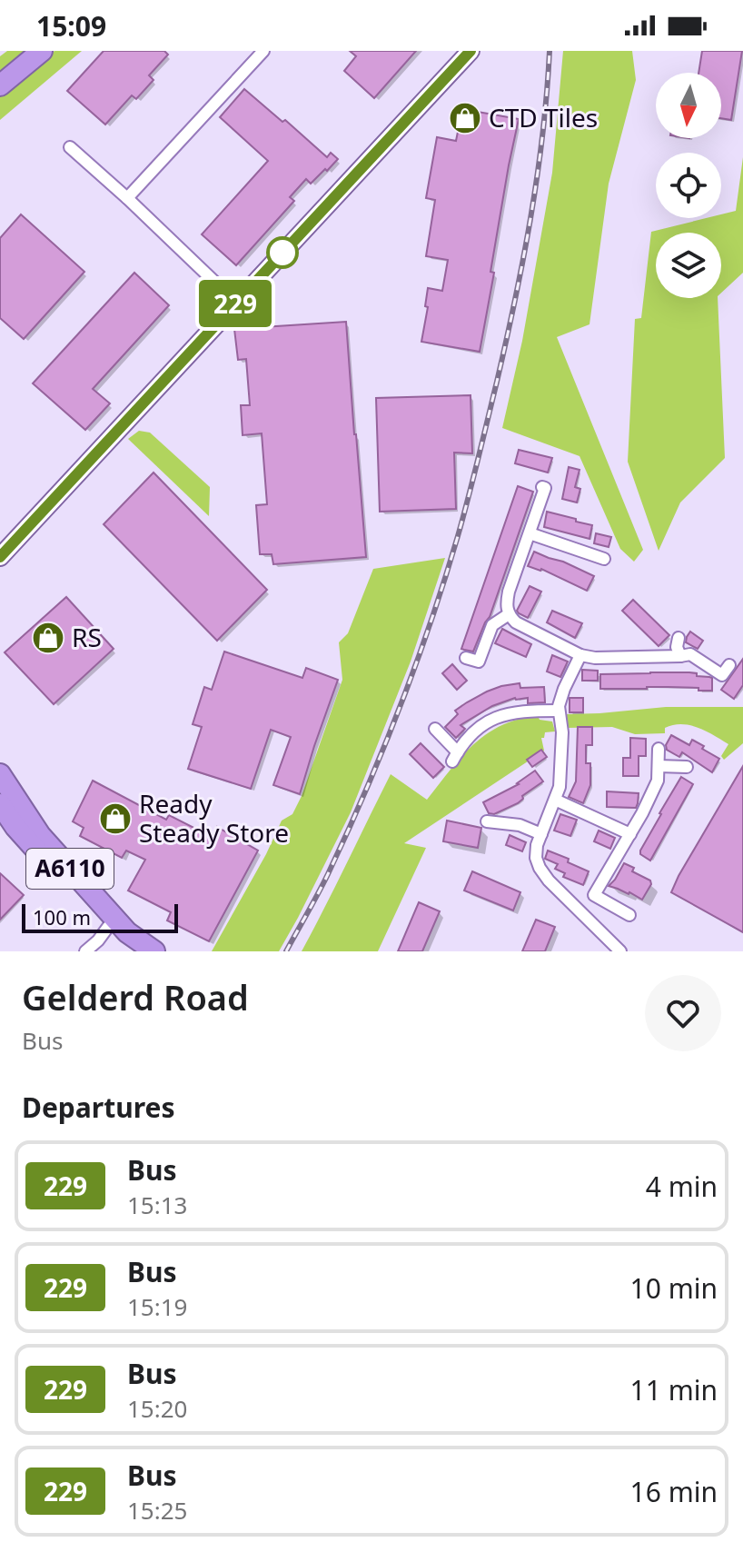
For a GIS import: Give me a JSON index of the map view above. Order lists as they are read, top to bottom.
{
  "streets": {
    "highway": ["A6110"]
  },
  "places": {
    "shop": ["CTD Tiles", "RS", "Ready Steady Store"]
  },
  "lines": ["bus line 229"],
  "scale_bar": "100 m",
  "north": "bottom",
  "page": {
    "status": "15:09",
    "on_map": "229",
    "scale": "100 m",
    "heading": [
      ["Gelderd Road", "Bus"],
      "Departures"
    ],
    "list": [
      {
        "mark": "229",
        "name": "Bus",
        "note": "15:13",
        "value": "4 min"
      },
      {
        "mark": "229",
        "name": "Bus",
        "note": "15:19",
        "value": "10 min"
      },
      {
        "mark": "229",
        "name": "Bus",
        "note": "15:20",
        "value": "11 min"
      },
      {
        "mark": "229",
        "name": "Bus",
        "note": "15:25",
        "value": "16 min"
      }
    ]
  }
}
